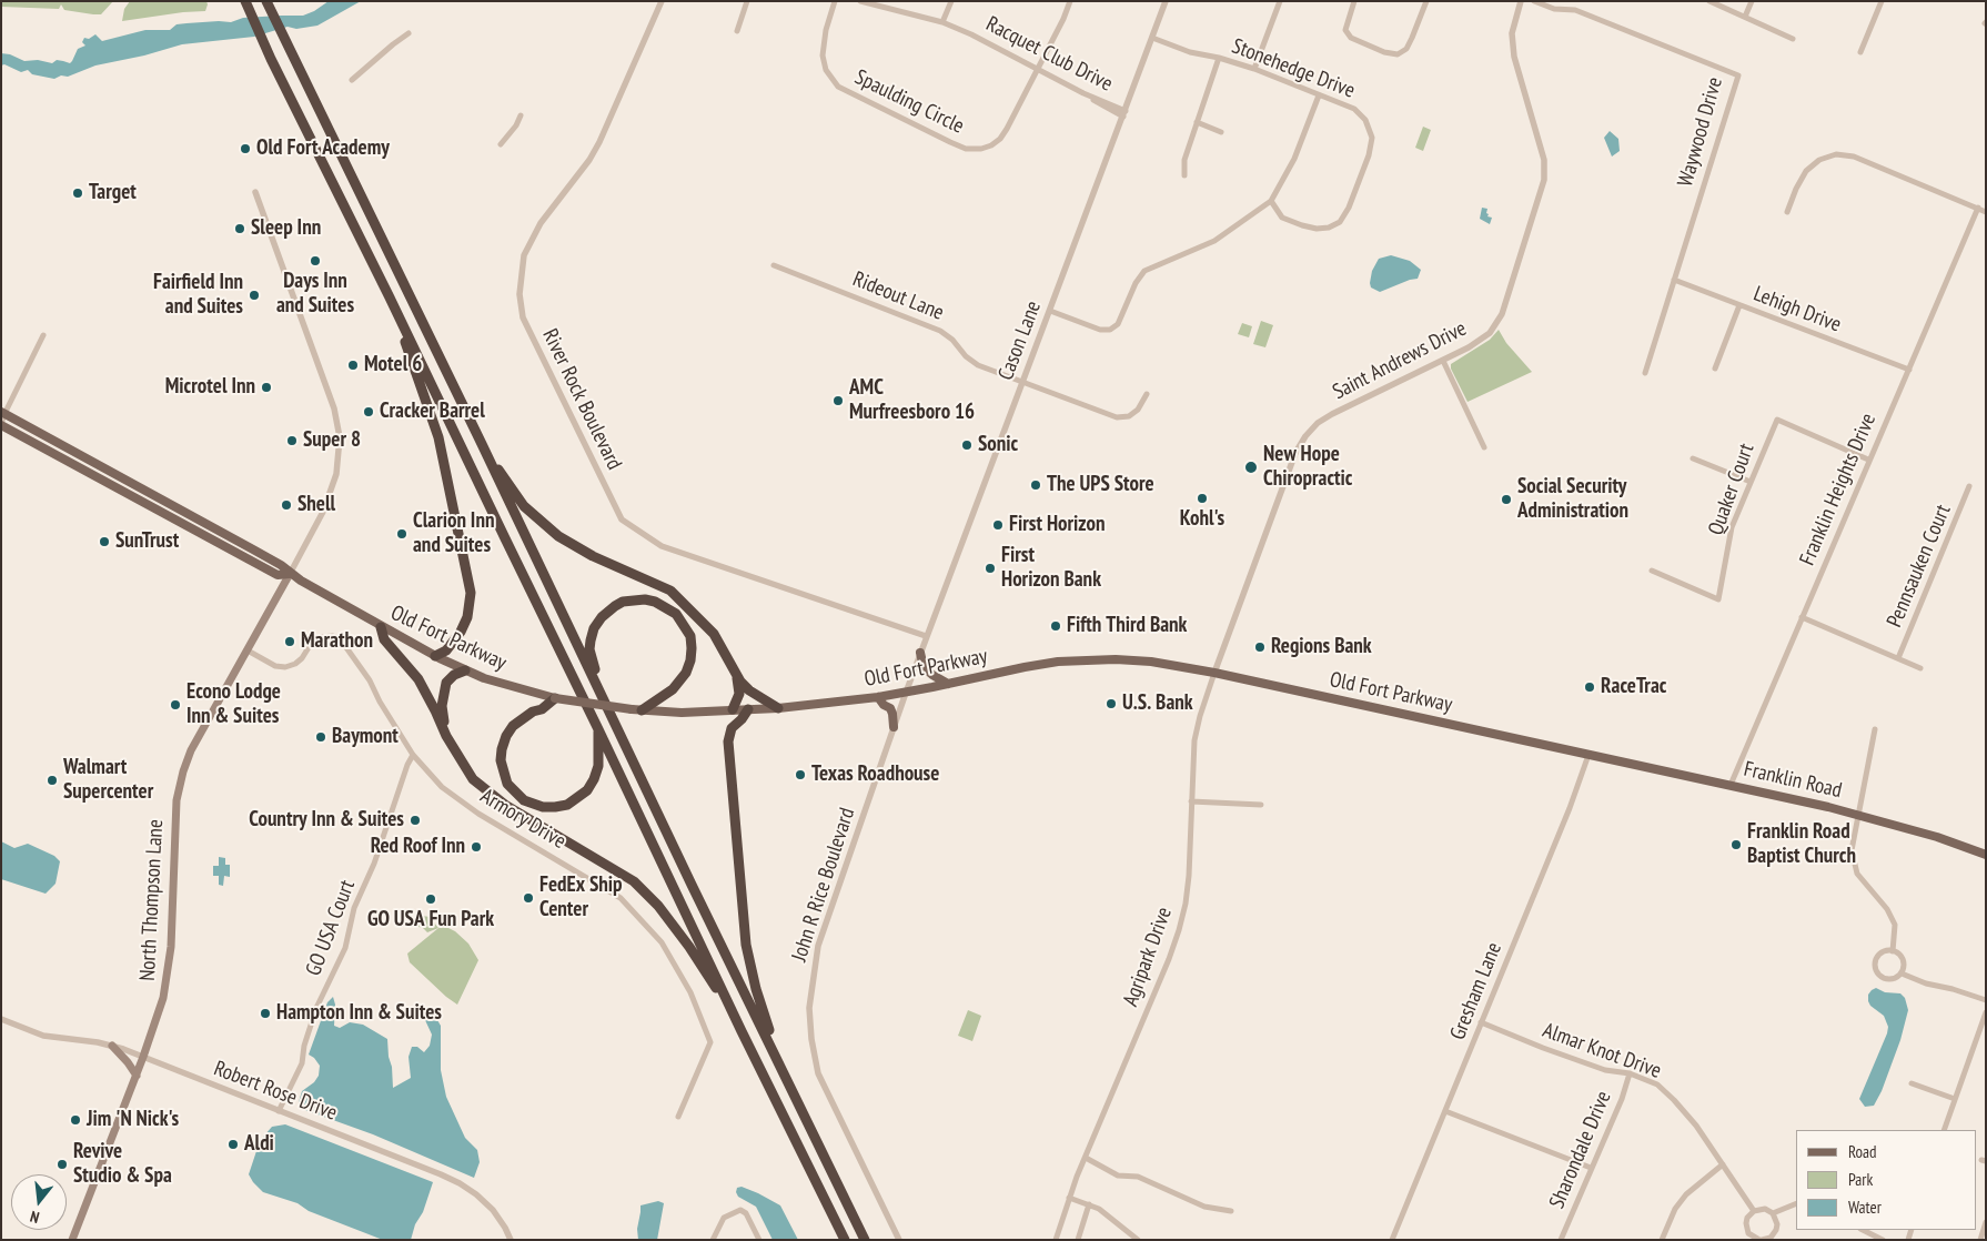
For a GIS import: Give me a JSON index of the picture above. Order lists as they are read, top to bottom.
{
  "streets": {
    "main road": ["Old Fort Parkway", "Franklin Road", "North Thompson Lane"],
    "street": [
      "Racquet Club Drive",
      "Stonehedge Drive",
      "Spaulding Circle",
      "Waywood Drive",
      "Rideout Lane",
      "Lehigh Drive",
      "Cason Lane",
      "Saint Andrews Drive",
      "River Rock Boulevard",
      "Quaker Court",
      "Franklin Heights Drive",
      "Pennsauken Court",
      "Armory Drive",
      "John R Rice Boulevard",
      "GO USA Court",
      "Agripark Drive",
      "Gresham Lane",
      "Almar Knot Drive",
      "Robert Rose Drive",
      "Sharondale Drive"
    ]
  },
  "crossings": [
    ["Racquet Club Drive", "Spaulding Circle"],
    ["Racquet Club Drive", "Cason Lane"],
    ["Stonehedge Drive", "Cason Lane"],
    ["Waywood Drive", "Lehigh Drive"],
    ["Rideout Lane", "Cason Lane"],
    ["Lehigh Drive", "Franklin Heights Drive"],
    ["Cason Lane", "River Rock Boulevard"],
    ["Cason Lane", "Old Fort Parkway"],
    ["Cason Lane", "John R Rice Boulevard"],
    ["Saint Andrews Drive", "Old Fort Parkway"],
    ["Saint Andrews Drive", "Agripark Drive"],
    ["Quaker Court", "Franklin Heights Drive"],
    ["Franklin Heights Drive", "Franklin Road"],
    ["Old Fort Parkway", "Franklin Road"],
    ["Old Fort Parkway", "John R Rice Boulevard"],
    ["Old Fort Parkway", "North Thompson Lane"],
    ["Old Fort Parkway", "Agripark Drive"],
    ["Old Fort Parkway", "Gresham Lane"],
    ["Franklin Road", "Gresham Lane"],
    ["Armory Drive", "North Thompson Lane"],
    ["Armory Drive", "GO USA Court"],
    ["North Thompson Lane", "Robert Rose Drive"],
    ["GO USA Court", "Robert Rose Drive"],
    ["Gresham Lane", "Almar Knot Drive"],
    ["Almar Knot Drive", "Sharondale Drive"]
  ],
  "places": [
    "Old Fort Academy",
    "Target",
    "Sleep Inn",
    "Days Inn and Suites",
    "Fairfield Inn and Suites",
    "Motel 6",
    "Microtel Inn",
    "AMC Murfreesboro 16",
    "Cracker Barrel",
    "Super 8",
    "Sonic",
    "New Hope Chiropractic",
    "The UPS Store",
    "Kohl's",
    "Social Security Administration",
    "Shell",
    "First Horizon",
    "Clarion Inn and Suites",
    "SunTrust",
    "First Horizon Bank",
    "Fifth Third Bank",
    "Marathon",
    "Regions Bank",
    "RaceTrac",
    "U.S. Bank",
    "Econo Lodge Inn & Suites",
    "Baymont",
    "Texas Roadhouse",
    "Walmart Supercenter",
    "Country Inn & Suites",
    "Franklin Road Baptist Church",
    "Red Roof Inn",
    "FedEx Ship Center",
    "GO USA Fun Park",
    "Hampton Inn & Suites",
    "Jim 'N Nick's",
    "Aldi",
    "Revive Studio & Spa"
  ],
  "legend": ["Road", "Park", "Water"],
  "north": "bottom"
}
